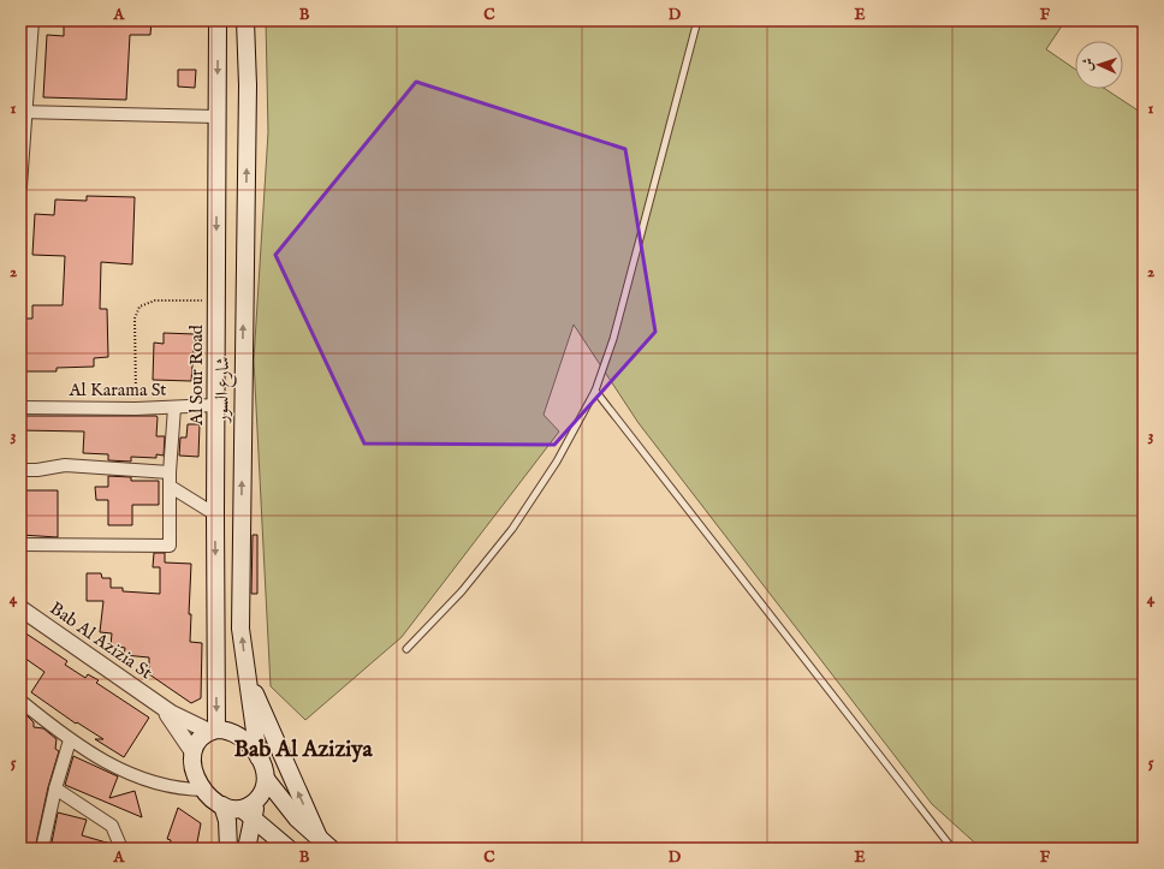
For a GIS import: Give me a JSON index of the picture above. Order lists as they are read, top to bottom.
{
  "streets": {
    "main road": ["Al Sour Road", "شارع السور"],
    "street": ["Al Karama St", "Bab Al Azizia St"]
  },
  "crossings": [
    ["Al Sour Road", "Al Karama St"],
    ["Al Sour Road", "شارع السور"],
    ["Al Sour Road", "Bab Al Azizia St"],
    ["شارع السور", "Bab Al Azizia St"]
  ],
  "one_way": ["Al Sour Road", "شارع السور"],
  "districts": ["Bab Al Aziziya"],
  "north": "left",
  "grid": {
    "columns": [
      "A",
      "B",
      "C",
      "D",
      "E",
      "F"
    ],
    "rows": [
      "1",
      "2",
      "3",
      "4",
      "5"
    ]
  }
}
